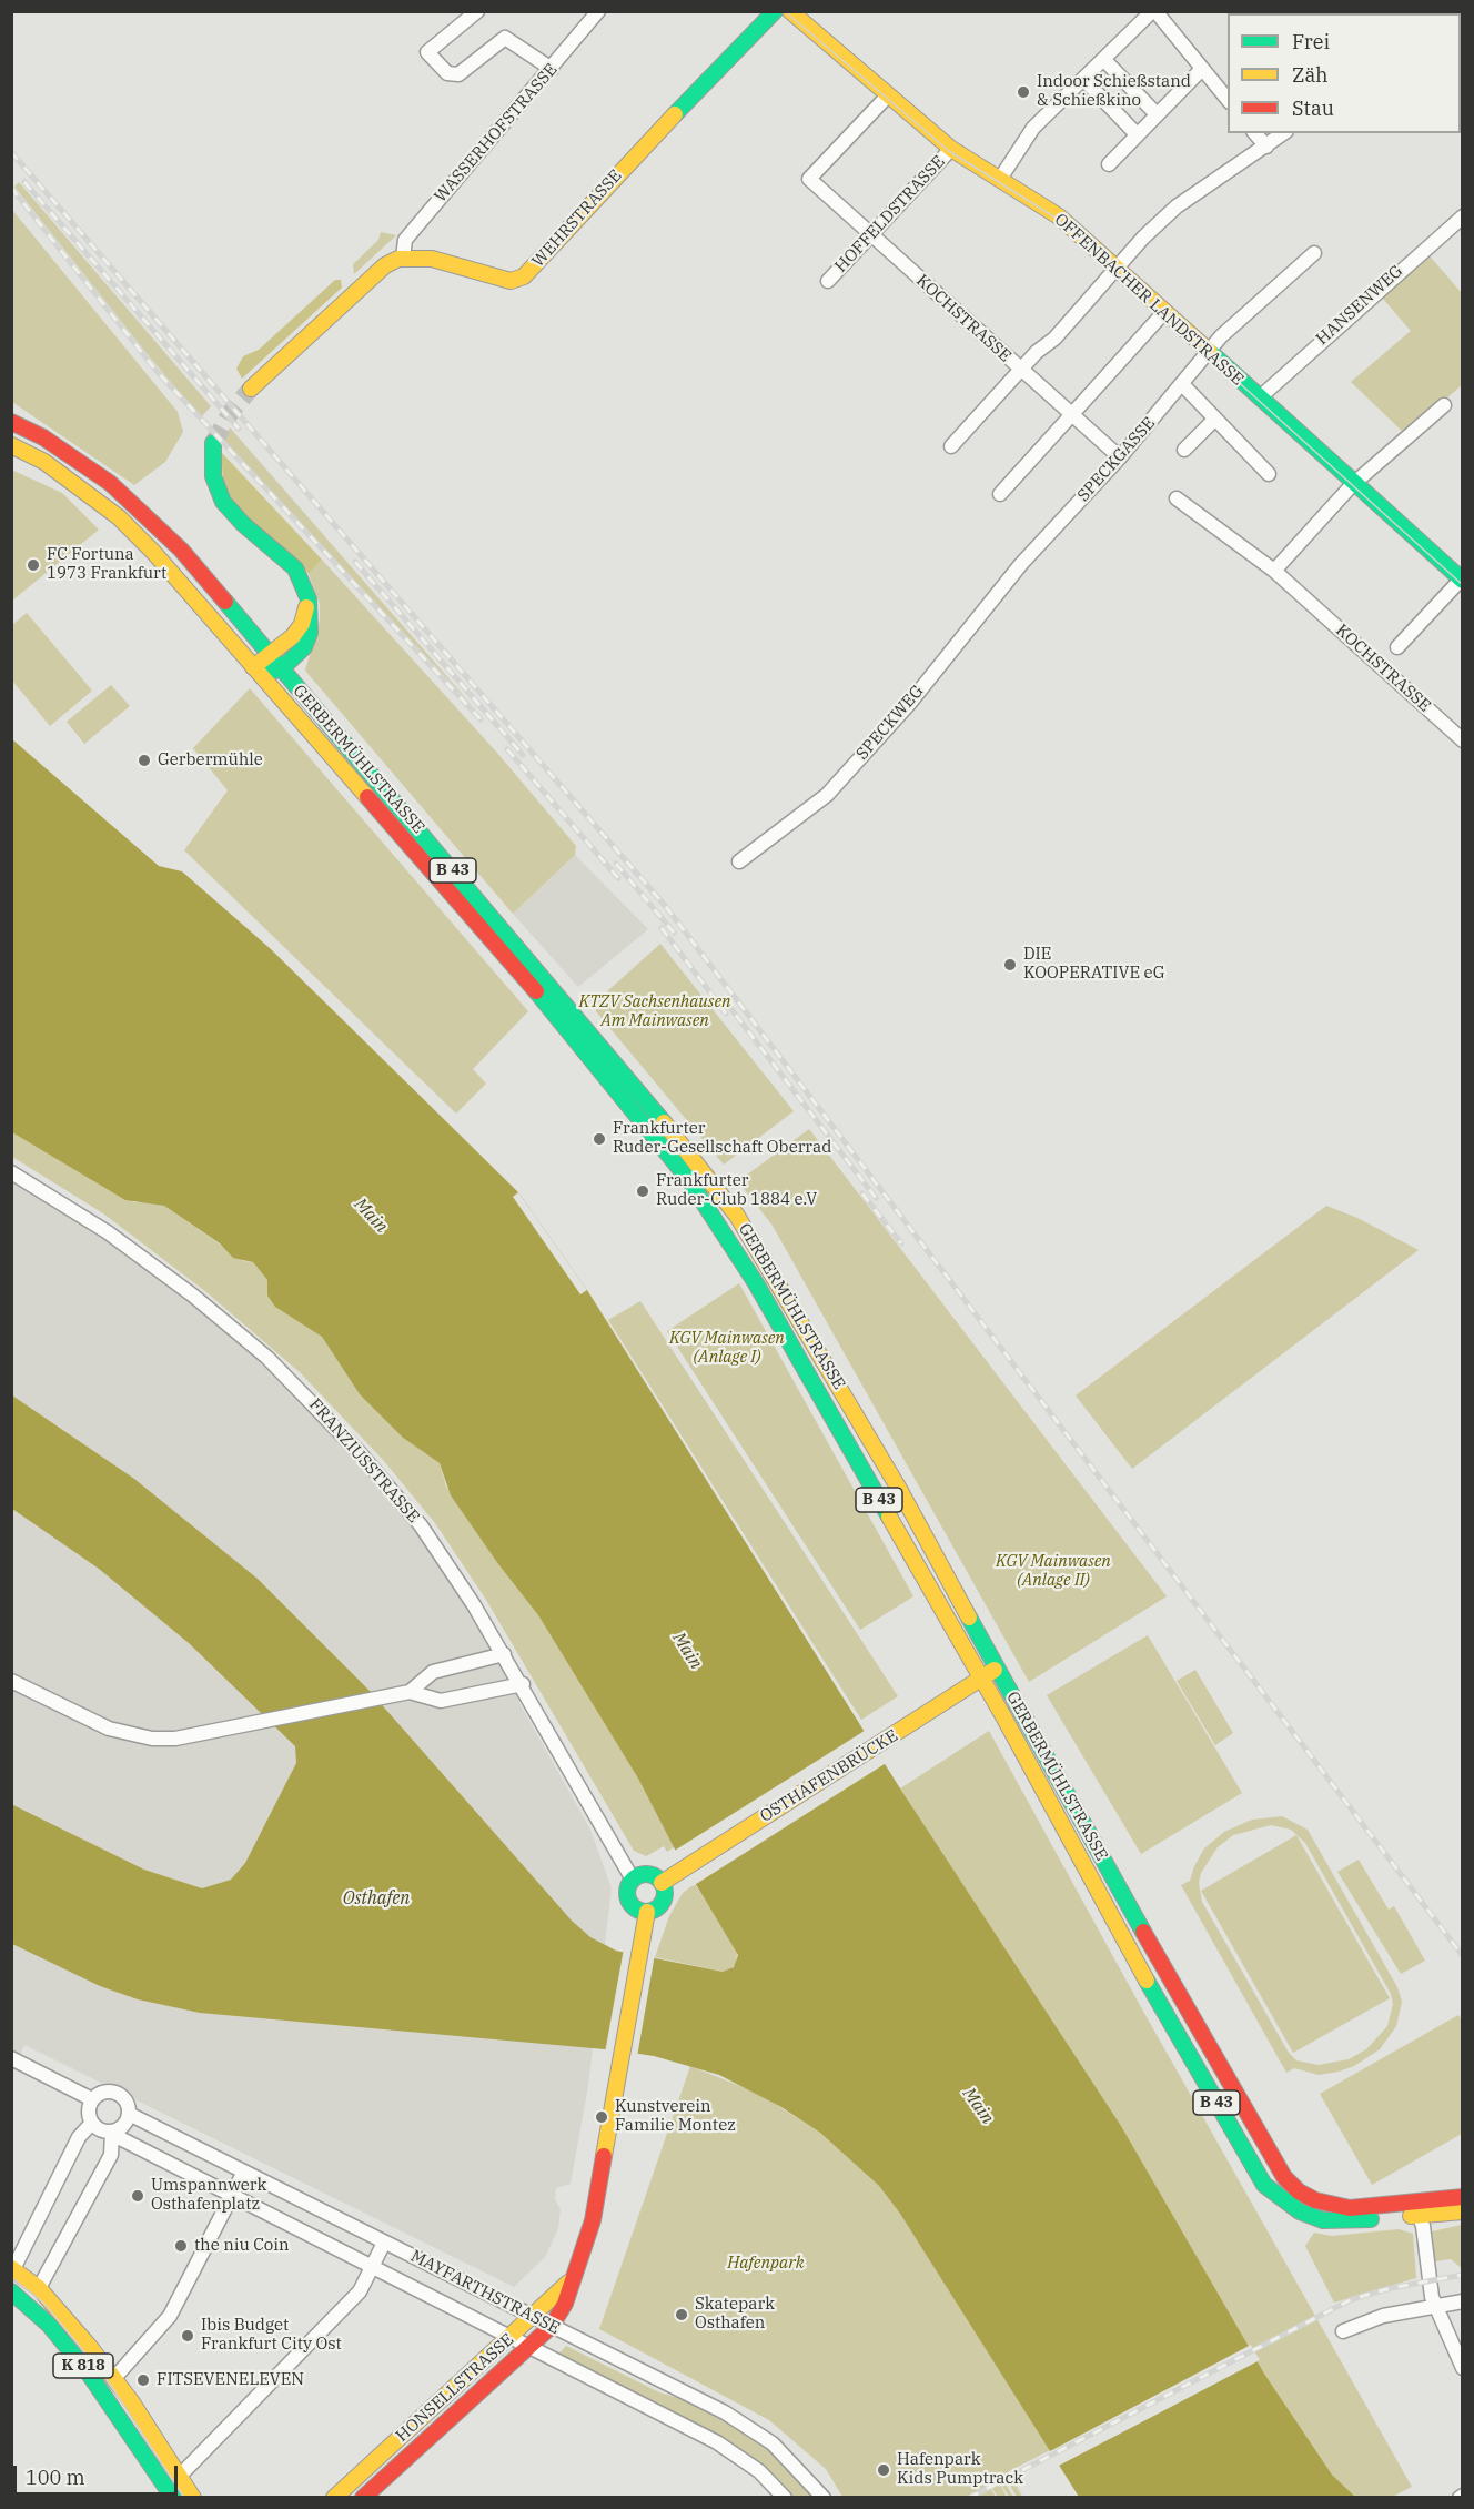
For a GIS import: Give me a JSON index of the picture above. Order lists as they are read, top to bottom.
{
  "streets": {
    "main road": [
      "WEHRSTRASSE",
      "OFFENBACHER LANDSTRASSE",
      "GERBERMÜHLSTRASSE",
      "B 43",
      "FRANZIUSSTRASSE",
      "OSTHAFENBRÜCKE",
      "K 818",
      "HONSELLSTRASSE"
    ],
    "street": [
      "WASSERHOFSTRASSE",
      "HOFFELDSTRASSE",
      "HANSENWEG",
      "KOCHSTRASSE",
      "SPECKGASSE",
      "SPECKWEG",
      "MAYFARTHSTRASSE"
    ]
  },
  "crossings": [
    ["WASSERHOFSTRASSE", "WEHRSTRASSE"],
    ["HOFFELDSTRASSE", "OFFENBACHER LANDSTRASSE"],
    ["HOFFELDSTRASSE", "KOCHSTRASSE"],
    ["OFFENBACHER LANDSTRASSE", "HANSENWEG"],
    ["OFFENBACHER LANDSTRASSE", "KOCHSTRASSE"],
    ["OFFENBACHER LANDSTRASSE", "SPECKGASSE"],
    ["KOCHSTRASSE", "SPECKGASSE"],
    ["SPECKGASSE", "SPECKWEG"],
    ["GERBERMÜHLSTRASSE", "OSTHAFENBRÜCKE"],
    ["FRANZIUSSTRASSE", "OSTHAFENBRÜCKE"],
    ["FRANZIUSSTRASSE", "HONSELLSTRASSE"],
    ["OSTHAFENBRÜCKE", "HONSELLSTRASSE"],
    ["MAYFARTHSTRASSE", "HONSELLSTRASSE"]
  ],
  "water": ["Main", "Osthafen"],
  "parks": [
    "KTZV Sachsenhausen Am Mainwasen",
    "KGV Mainwasen (Anlage I)",
    "KGV Mainwasen (Anlage II)",
    "Hafenpark"
  ],
  "places": [
    "Indoor Schießstand & Schießkino",
    "FC Fortuna 1973 Frankfurt",
    "Gerbermühle",
    "DIE KOOPERATIVE eG",
    "Frankfurter Ruder-Gesellschaft Oberrad",
    "Frankfurter Ruder-Club 1884 e.V",
    "Kunstverein Familie Montez",
    "Umspannwerk Osthafenplatz",
    "the niu Coin",
    "Skatepark Osthafen",
    "Ibis Budget Frankfurt City Ost",
    "FITSEVENELEVEN",
    "Hafenpark Kids Pumptrack"
  ],
  "legend": ["Frei", "Zäh", "Stau"],
  "scale_bar": "100 m"
}
